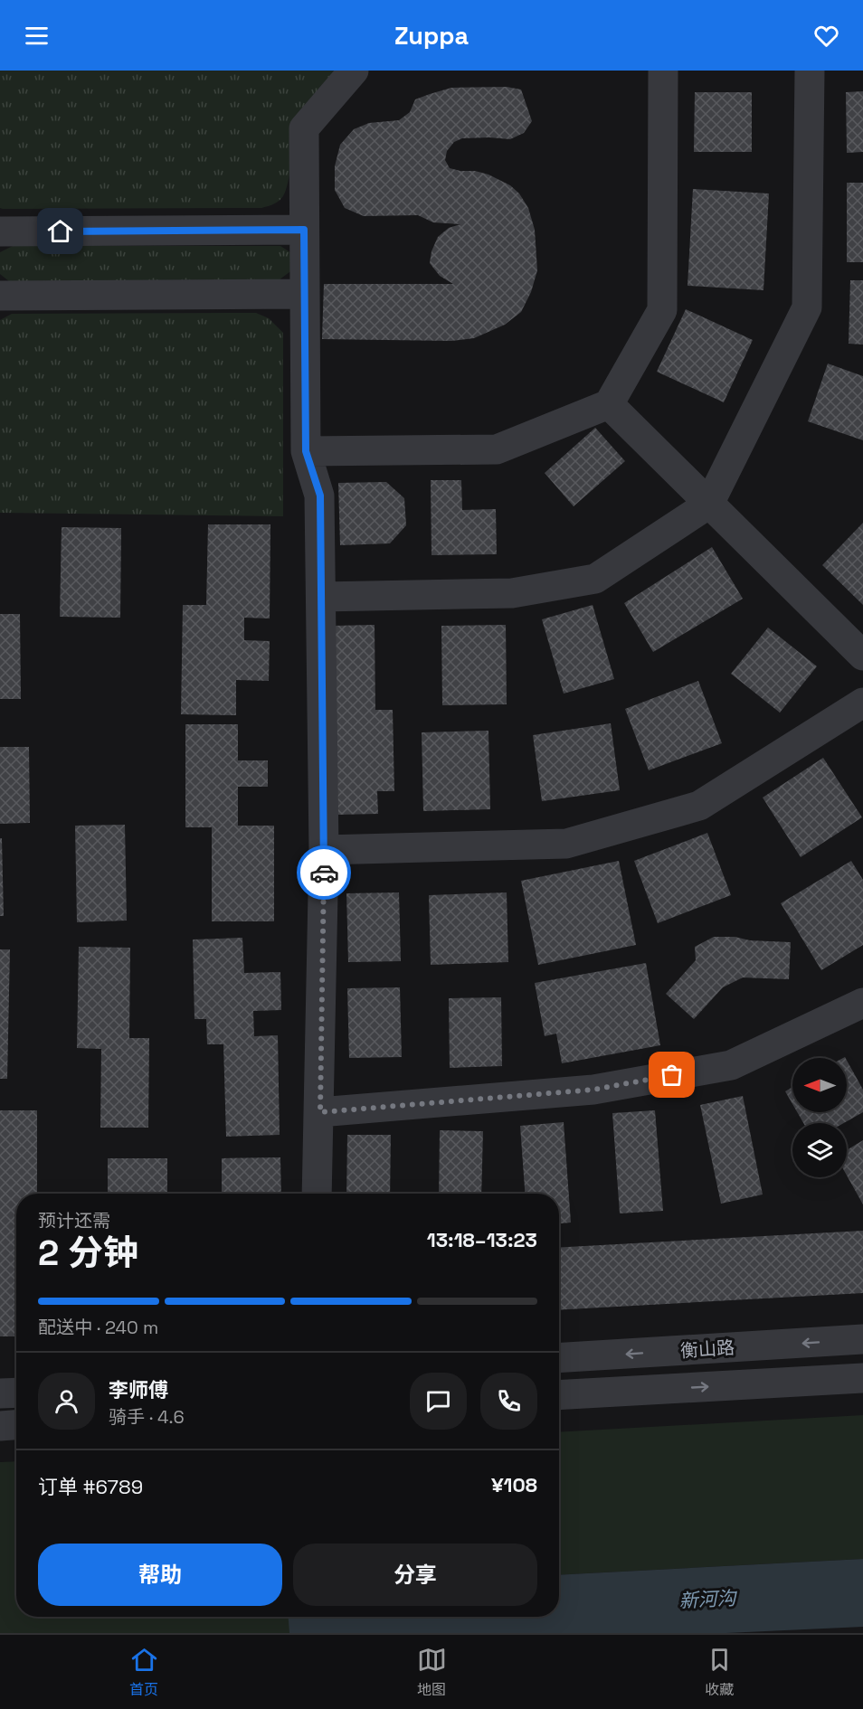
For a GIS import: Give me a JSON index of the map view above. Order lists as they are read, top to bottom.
{
  "streets": {
    "street": ["衡山路"]
  },
  "water": ["新河沟"],
  "north": "left",
  "page": {
    "header": "Zuppa",
    "heading": ["2 分钟", "预计还需", "13:18–13:23"],
    "panel": [
      "李师傅",
      "骑手 · 4.6",
      "订单 #6789",
      "¥108"
    ],
    "bar": "配送中 · 240 m",
    "buttons": ["帮助", "分享"],
    "tabs": ["首页", "地图", "收藏"]
  }
}
